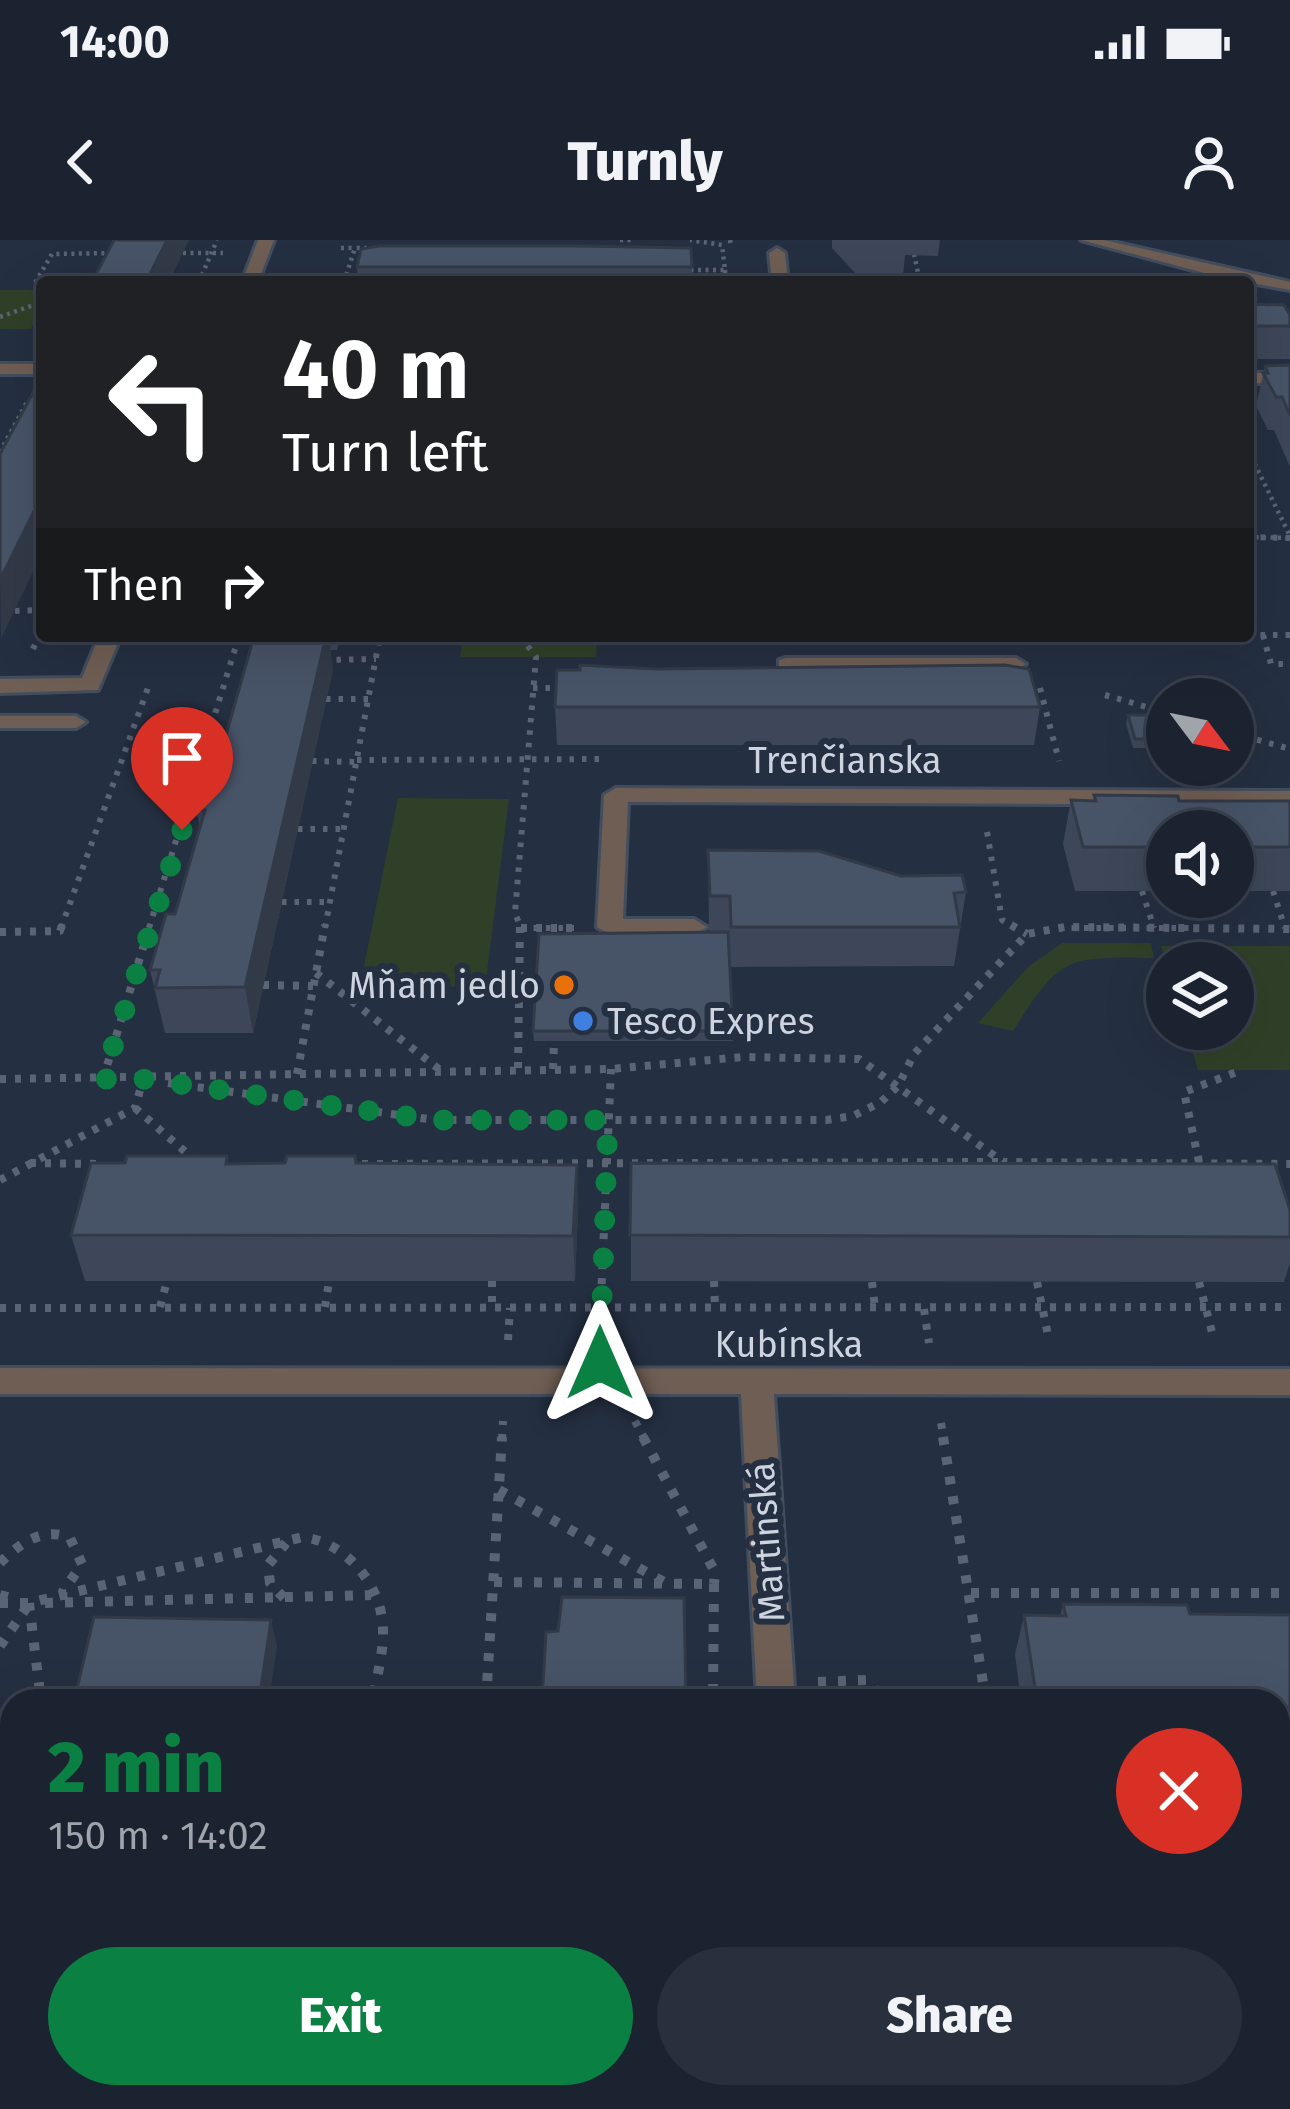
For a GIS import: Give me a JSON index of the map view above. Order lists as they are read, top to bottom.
{
  "streets": {
    "street": ["Trenčianska", "Kubínska", "Martinská"]
  },
  "crossings": [
    ["Kubínska", "Martinská"]
  ],
  "places": ["Mňam jedlo", "Tesco Expres"],
  "north": "bottom right",
  "page": {
    "status": "14:00",
    "header": "Turnly",
    "turn": ["40 m", "Turn left"],
    "then": "Then",
    "heading": ["2 min", "150 m · 14:02"],
    "buttons": ["Exit", "Share"]
  }
}
